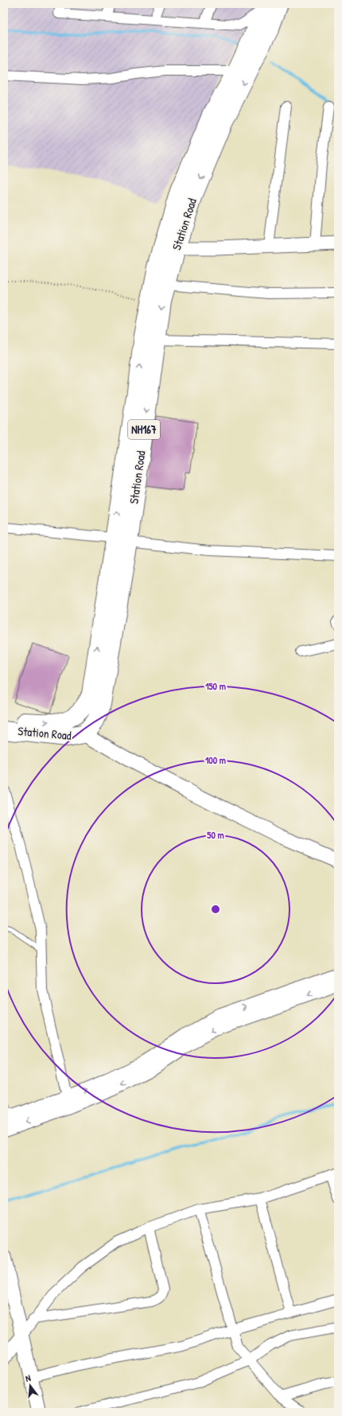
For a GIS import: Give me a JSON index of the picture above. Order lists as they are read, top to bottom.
{
  "streets": {
    "highway": ["Station Road", "NH167"]
  },
  "crossings": [
    ["Station Road", "NH167"]
  ],
  "north": "top",
  "rings": ["150 m", "100 m", "50 m"]
}
